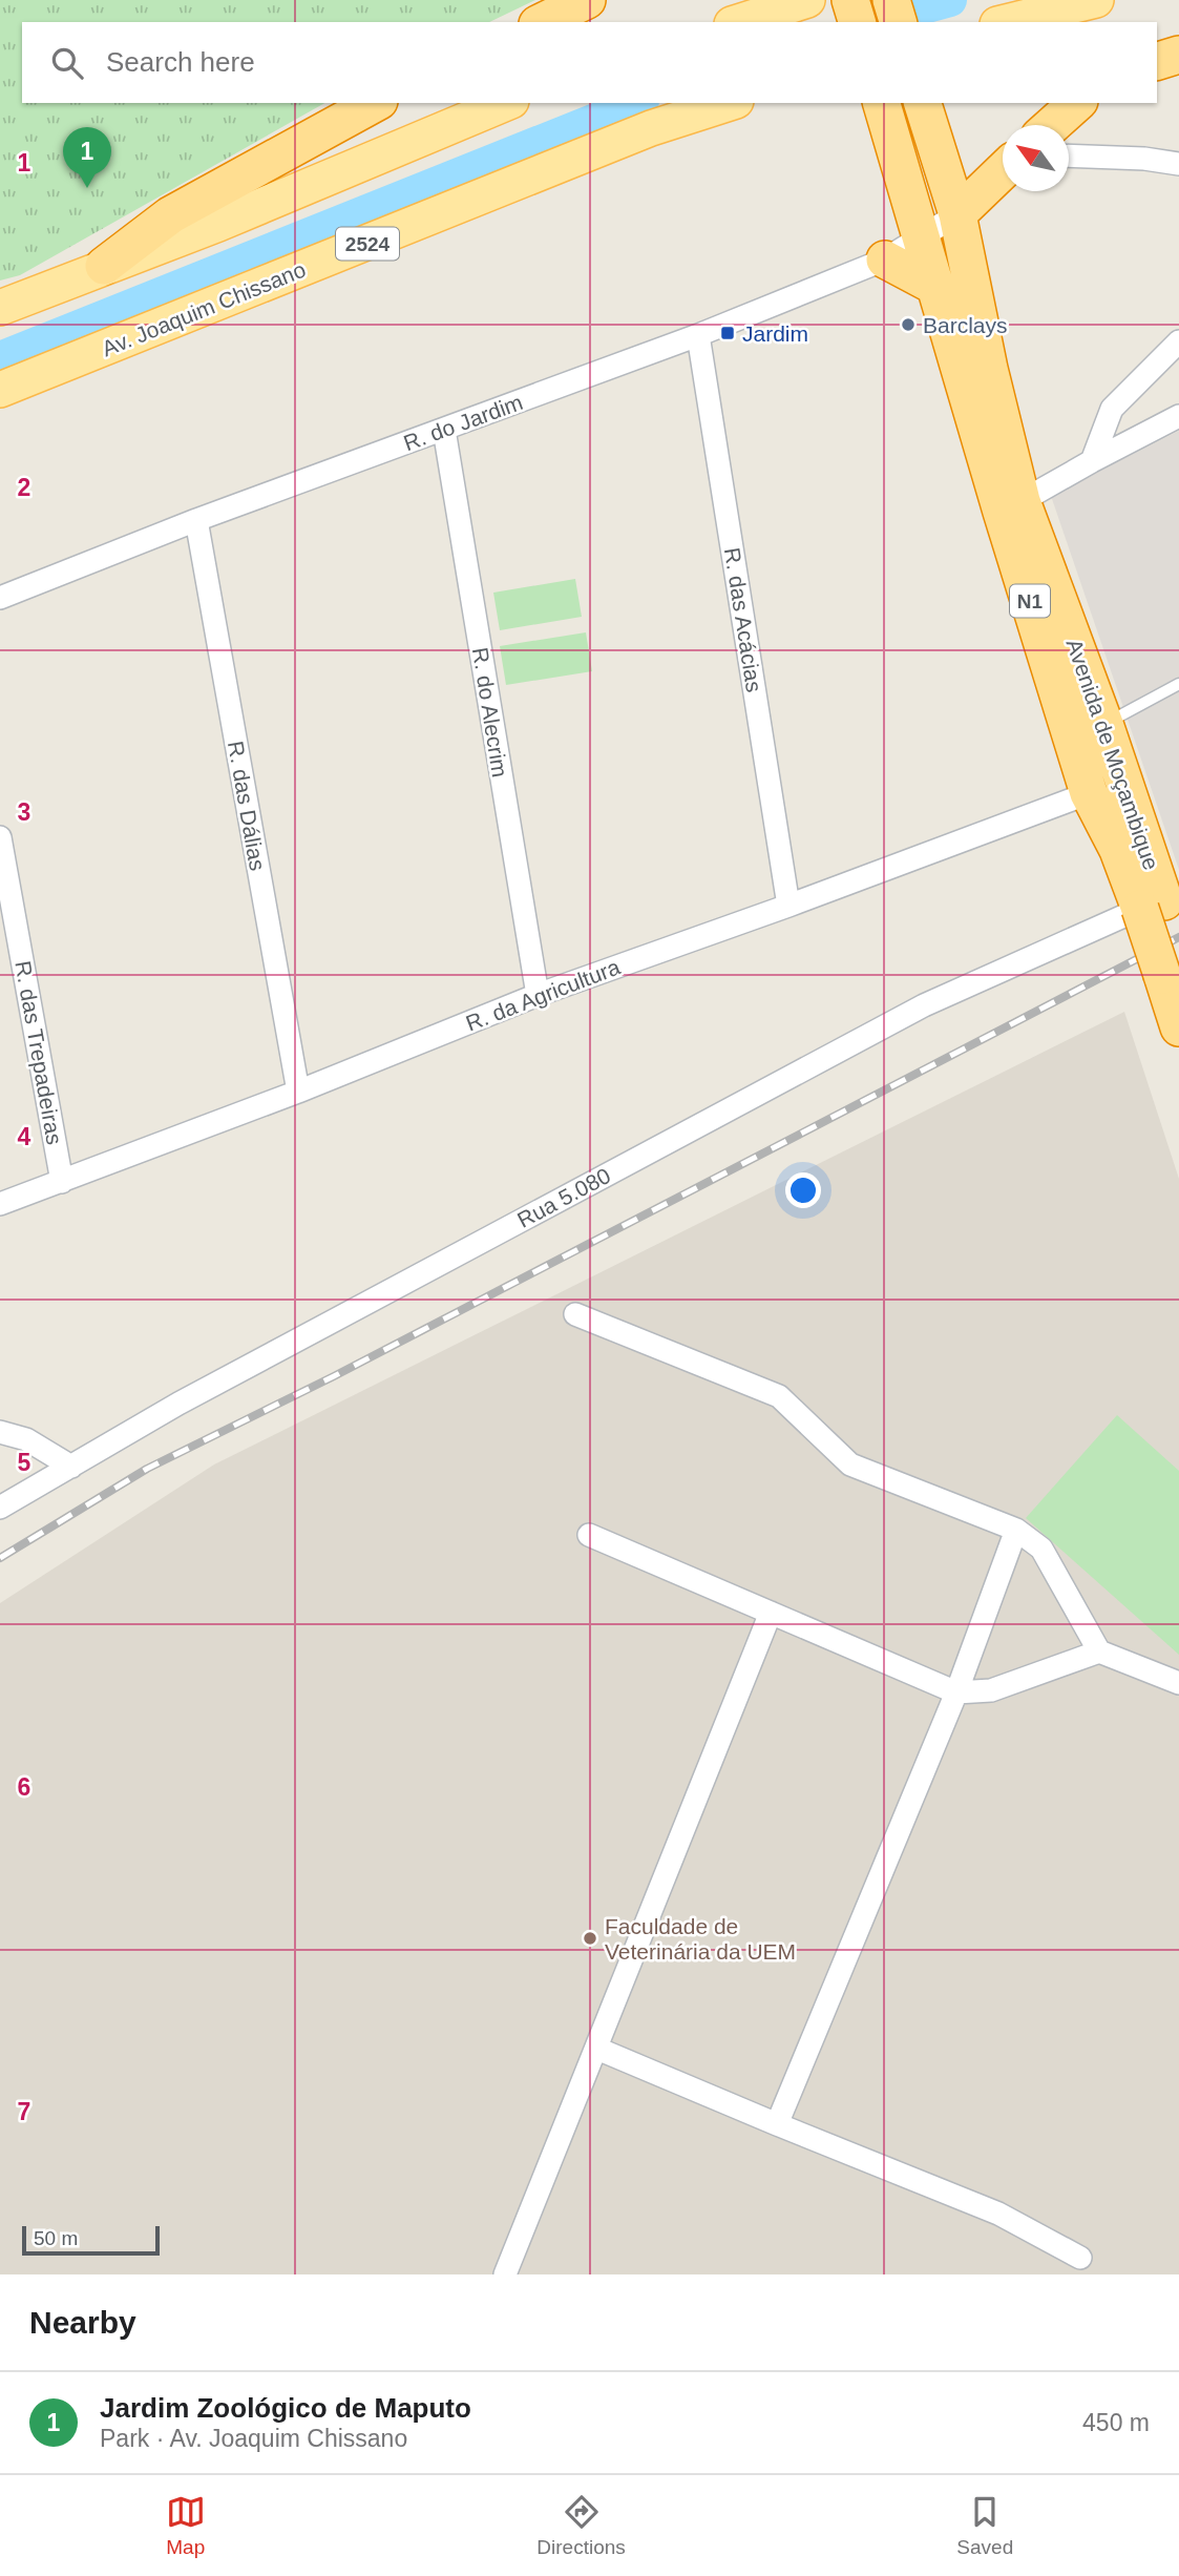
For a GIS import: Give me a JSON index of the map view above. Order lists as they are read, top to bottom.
{
  "streets": {
    "highway": ["N1", "Avenida de Moçambique"],
    "main road": ["2524", "Av. Joaquim Chissano"],
    "street": [
      "R. do Jardim",
      "R. das Acácias",
      "R. do Alecrim",
      "R. das Dálias",
      "R. da Agricultura",
      "R. das Trepadeiras",
      "Rua 5.080"
    ]
  },
  "crossings": [
    ["R. do Jardim", "N1"],
    ["R. do Jardim", "R. das Acácias"],
    ["R. do Jardim", "R. do Alecrim"],
    ["R. do Jardim", "Avenida de Moçambique"],
    ["R. do Jardim", "R. das Dálias"],
    ["N1", "Avenida de Moçambique"],
    ["R. das Acácias", "R. da Agricultura"],
    ["R. do Alecrim", "R. da Agricultura"],
    ["Avenida de Moçambique", "R. da Agricultura"],
    ["Avenida de Moçambique", "Rua 5.080"],
    ["R. das Dálias", "R. da Agricultura"],
    ["R. da Agricultura", "R. das Trepadeiras"]
  ],
  "places": {
    "other": ["Barclays", "Faculdade de Veterinária da UEM"],
    "transit": ["Jardim"]
  },
  "scale_bar": "50 m",
  "north": "top left",
  "page": {
    "search": "Search here",
    "pins": "1",
    "scale": "50 m",
    "heading": "Nearby",
    "list": [
      {
        "mark": "1",
        "name": "Jardim Zoológico de Maputo",
        "note": "Park · Av. Joaquim Chissano",
        "value": "450 m"
      }
    ],
    "nav": ["Map", "Directions", "Saved"]
  },
  "grid": {
    "rows": [
      "1",
      "2",
      "3",
      "4",
      "5",
      "6",
      "7"
    ]
  }
}
